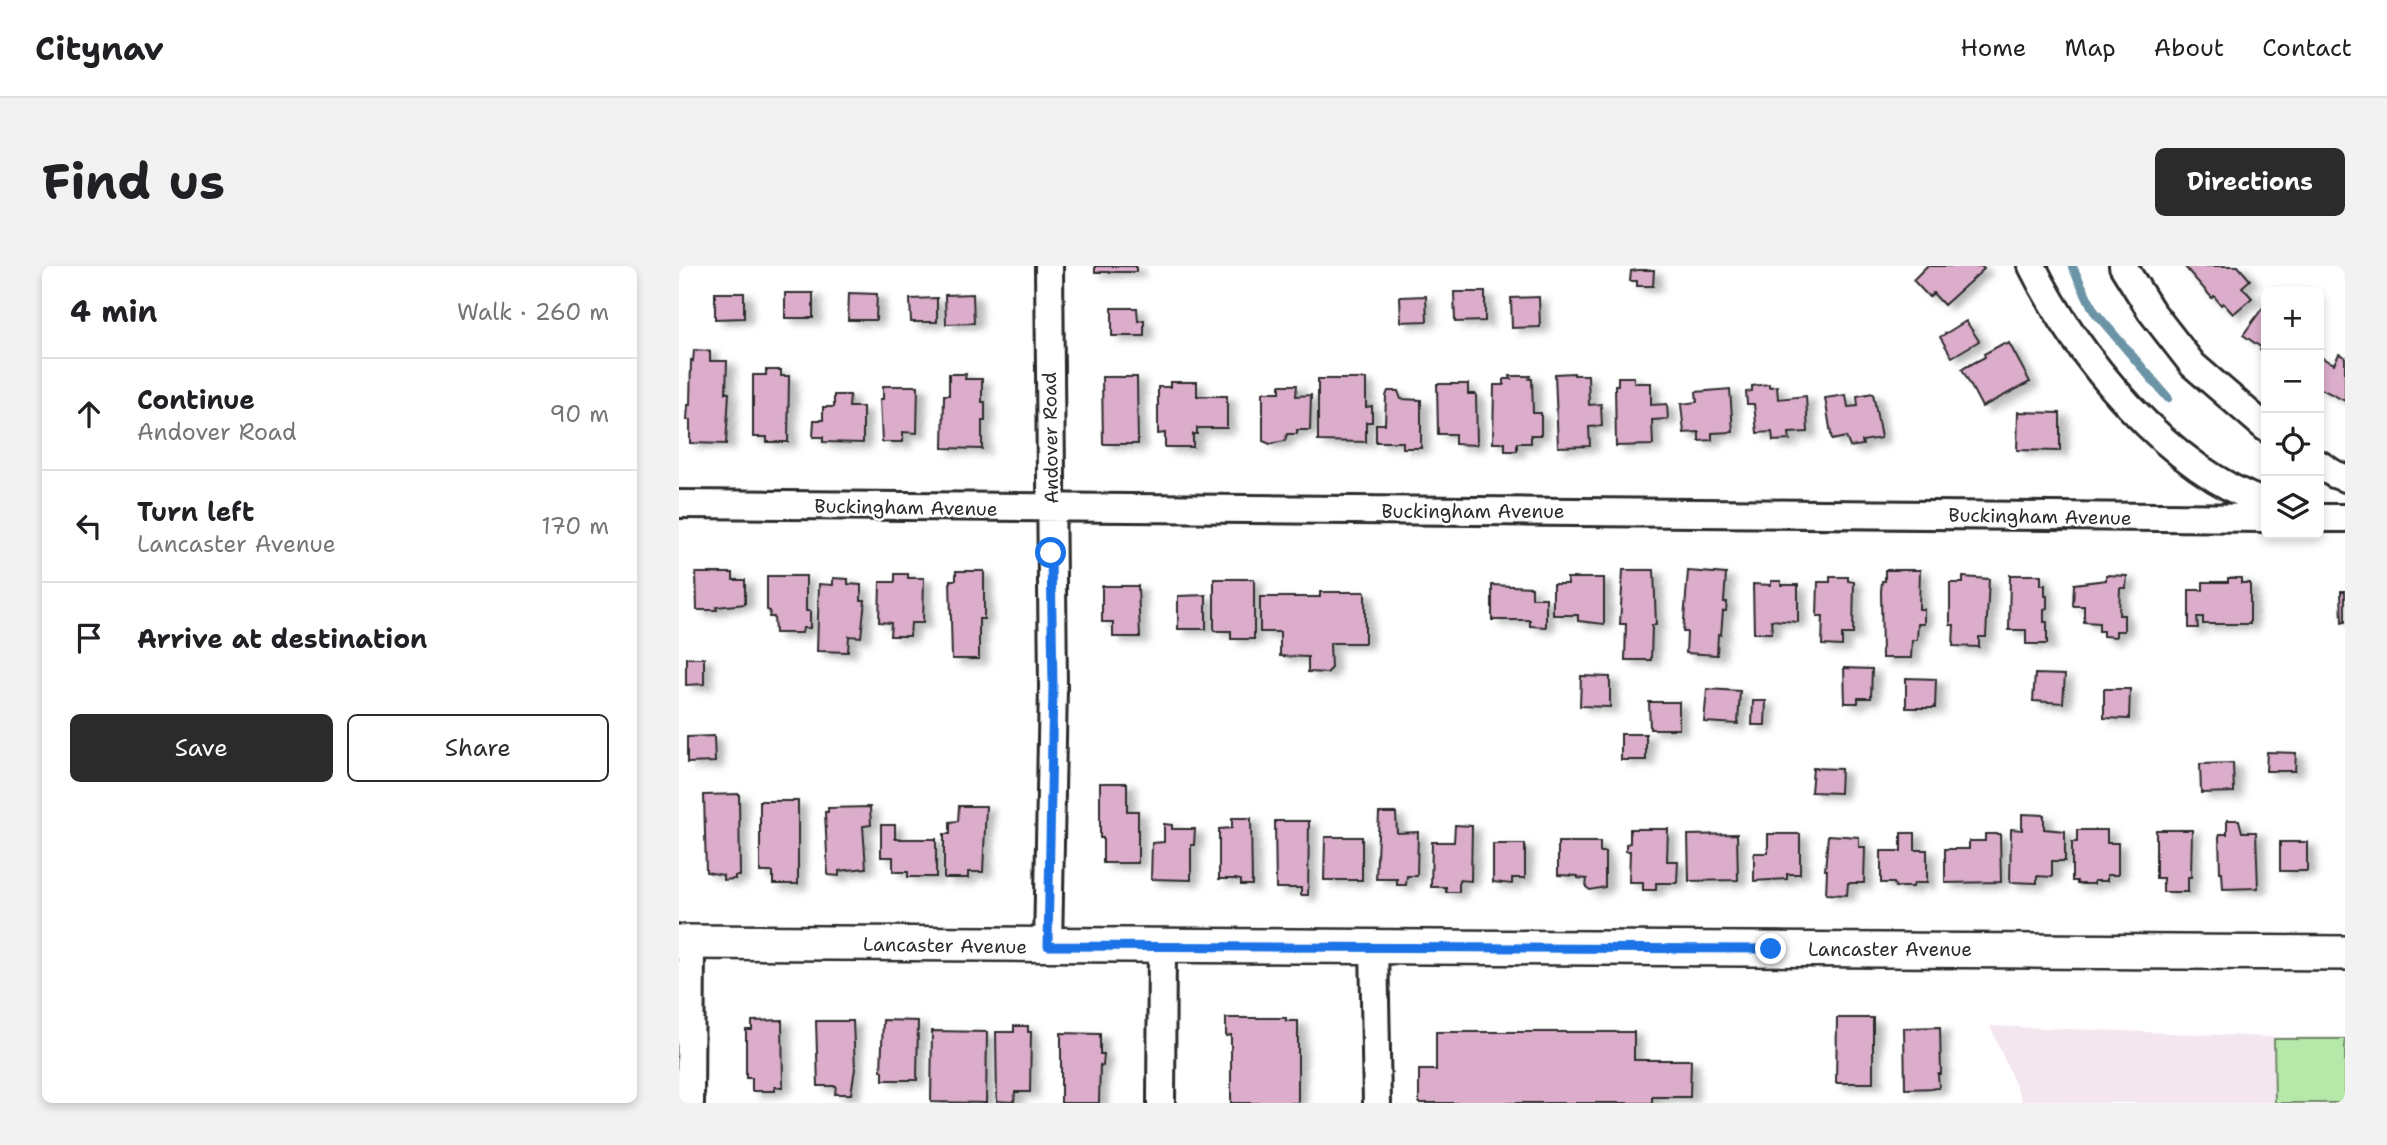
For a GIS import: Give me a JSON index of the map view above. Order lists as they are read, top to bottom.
{
  "streets": {
    "street": ["Andover Road", "Buckingham Avenue", "Lancaster Avenue"]
  },
  "crossings": [
    ["Andover Road", "Buckingham Avenue"],
    ["Andover Road", "Lancaster Avenue"]
  ],
  "page": {
    "header": "Citynav",
    "nav": [
      "Home",
      "Map",
      "About",
      "Contact"
    ],
    "buttons": [
      "Directions",
      ["Save", "Share"]
    ],
    "title": "Find us",
    "heading": ["4 min", "Walk · 260 m"],
    "map_buttons": ["+", "−"],
    "list": [
      ["Continue", "Andover Road", "90 m"],
      ["Turn left", "Lancaster Avenue", "170 m"],
      "Arrive at destination"
    ]
  }
}
